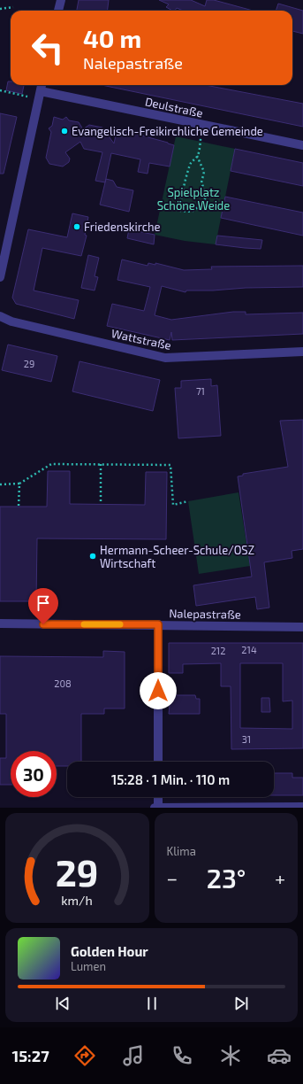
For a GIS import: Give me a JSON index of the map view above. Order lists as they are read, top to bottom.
{
  "streets": {
    "street": ["Deulstraße", "Wattstraße", "Nalepastraße"]
  },
  "parks": ["Spielplatz Schöne Weide"],
  "places": ["Evangelisch-Freikirchliche Gemeinde", "Friedenskirche", "Hermann-Scheer-Schule/OSZ Wirtschaft"],
  "house_numbers": [
    "29",
    "71",
    "214",
    "212",
    "208",
    "31"
  ],
  "page": {
    "turn": ["40 m", "Nalepastraße"],
    "limit": "30",
    "trip": "15:28 · 1 Min. · 110 m",
    "tile": "Klima",
    "heat": ["−", "23°", "+"],
    "song": ["Golden Hour", "Lumen"],
    "tabs": "15:27",
    "gauge": ["29", "km/h"]
  }
}
